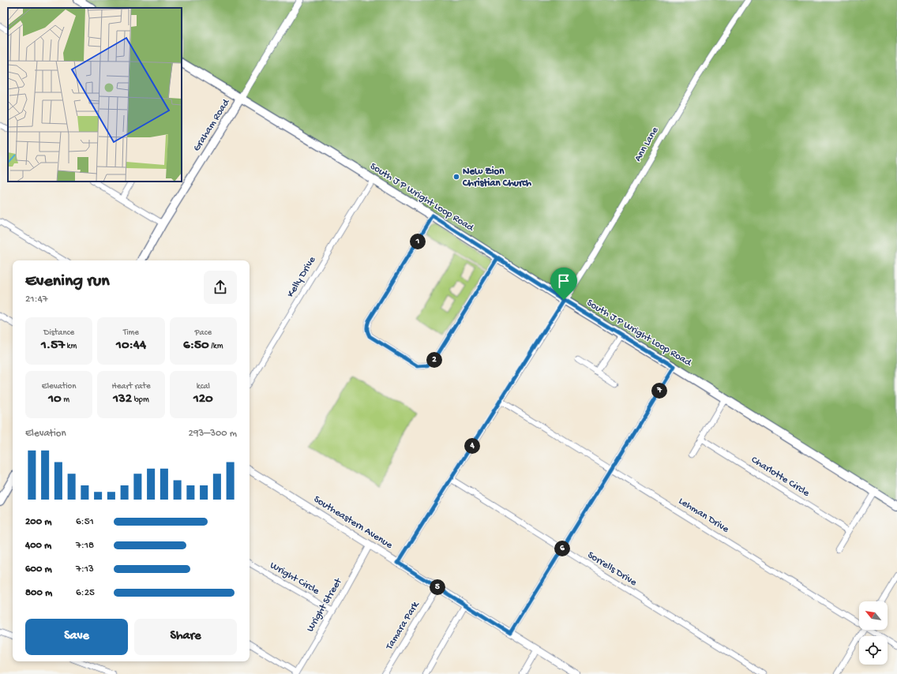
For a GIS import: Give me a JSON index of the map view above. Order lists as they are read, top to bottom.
{
  "streets": {
    "main road": ["Graham Road", "South J P Wright Loop Road"],
    "street": [
      "Ann Lane",
      "Kelly Drive",
      "Charlotte Circle",
      "Lehman Drive",
      "Southeastern Avenue",
      "Sorrells Drive",
      "Wright Circle",
      "Wright Street",
      "Tamara Park"
    ]
  },
  "crossings": [
    ["Graham Road", "South J P Wright Loop Road"],
    ["Ann Lane", "South J P Wright Loop Road"],
    ["Ann Lane", "Lehman Drive"],
    ["Ann Lane", "Southeastern Avenue"],
    ["Ann Lane", "Sorrells Drive"],
    ["South J P Wright Loop Road", "Kelly Drive"],
    ["Southeastern Avenue", "Wright Street"],
    ["Southeastern Avenue", "Tamara Park"],
    ["Wright Circle", "Wright Street"]
  ],
  "places": ["New Zion Christian Church"],
  "north": "top left",
  "page": {
    "pins": [
      "1",
      "2",
      "7",
      "4",
      "6",
      "5"
    ],
    "heading": ["Evening run", "21:47"],
    "stats": [
      ["Distance", "1.57 km"],
      ["Time", "10:44"],
      ["Pace", "6:50 /km"],
      ["Elevation", "10 m"],
      ["Heart rate", "132 bpm"],
      ["kcal", "120"]
    ],
    "chart": ["Elevation", "293–300 m"],
    "list": [
      {
        "name": "200 m",
        "note": "6:51"
      },
      {
        "name": "400 m",
        "note": "7:18"
      },
      {
        "name": "600 m",
        "note": "7:13"
      },
      {
        "name": "800 m",
        "note": "6:25"
      }
    ],
    "buttons": ["Save", "Share"]
  }
}
